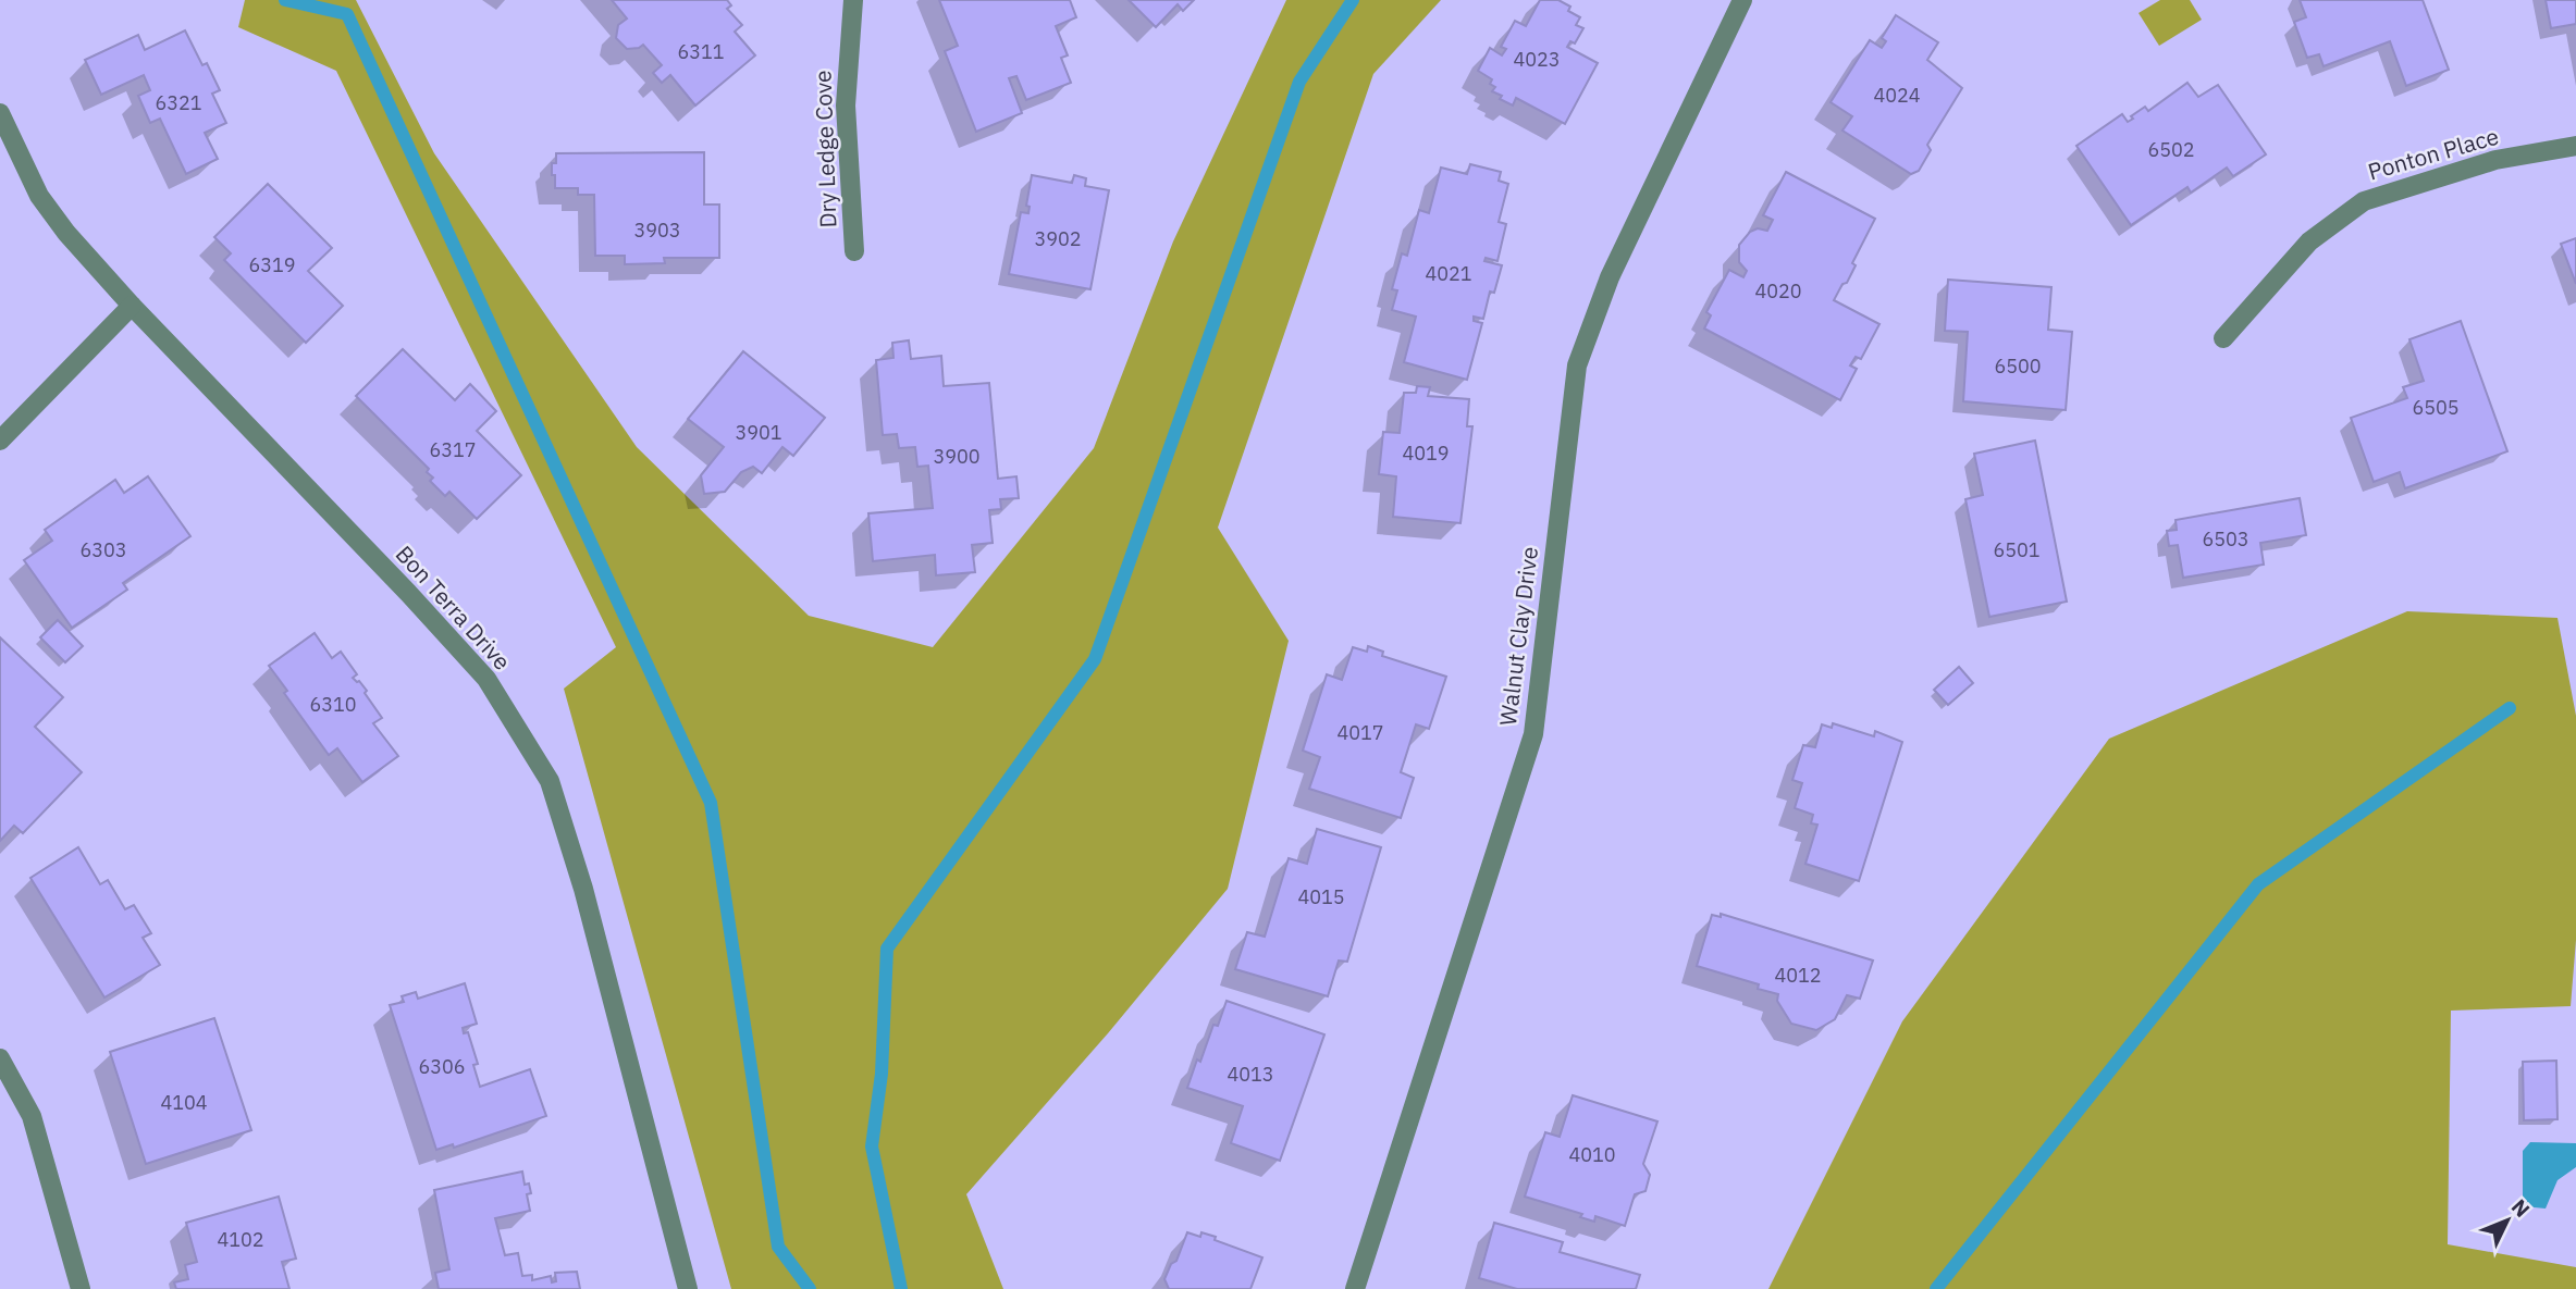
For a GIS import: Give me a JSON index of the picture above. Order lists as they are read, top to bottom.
{
  "streets": {
    "street": [
      "Dry Ledge Cove",
      "Ponton Place",
      "Bon Terra Drive",
      "Walnut Clay Drive"
    ]
  },
  "house_numbers": [
    "6311",
    "4023",
    "4024",
    "6321",
    "6502",
    "3903",
    "3902",
    "6319",
    "4021",
    "4020",
    "6500",
    "6505",
    "3901",
    "6317",
    "4019",
    "3900",
    "6503",
    "6303",
    "6501",
    "6310",
    "4017",
    "4015",
    "4012",
    "6306",
    "4013",
    "4104",
    "4010",
    "4102"
  ],
  "north": "top right"
}
